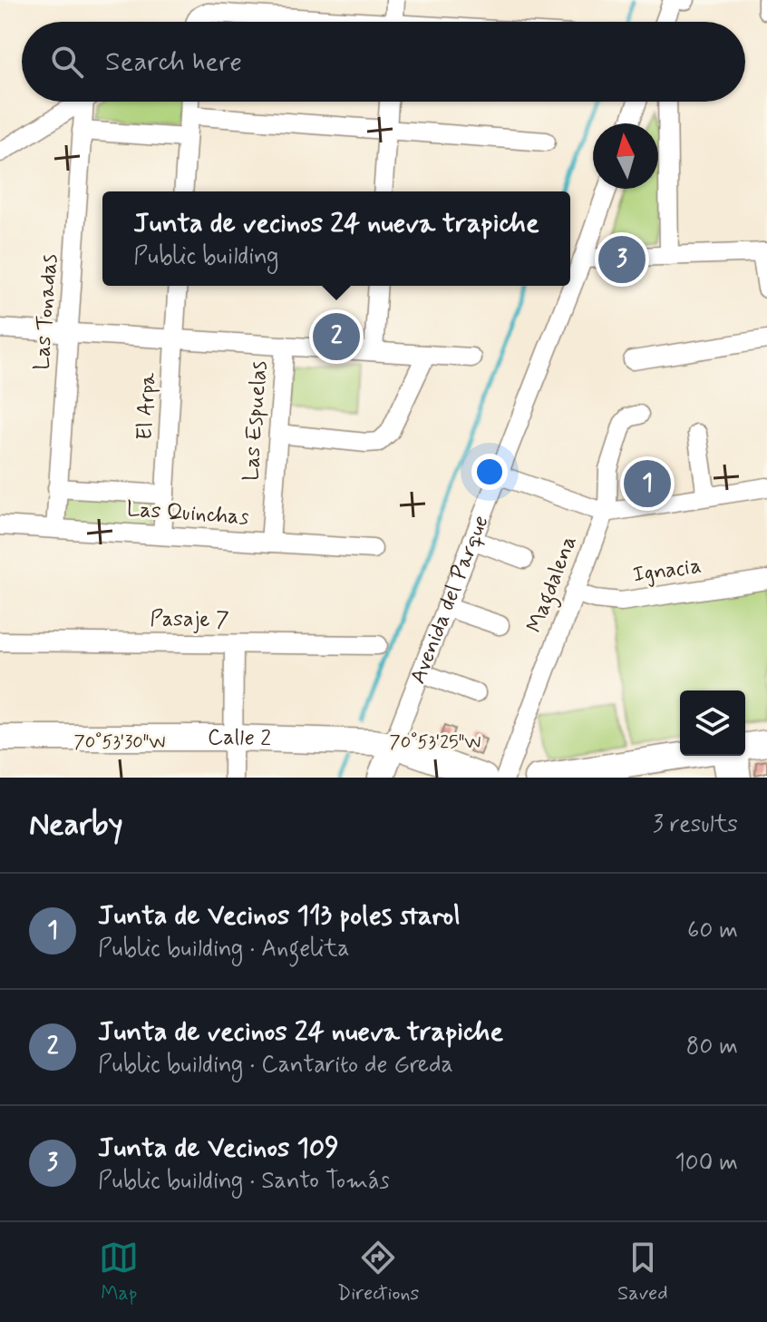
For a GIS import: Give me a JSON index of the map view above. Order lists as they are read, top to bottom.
{
  "streets": {
    "street": [
      "Las Tonadas",
      "El Arpa",
      "Las Espuelas",
      "Las Quinchas",
      "Ignacia",
      "Magdalena",
      "Avenida del Parque",
      "Pasaje 7",
      "Calle 2"
    ]
  },
  "crossings": [
    ["Las Tonadas", "Las Quinchas"],
    ["El Arpa", "Las Quinchas"],
    ["Las Espuelas", "Las Quinchas"],
    ["Ignacia", "Magdalena"],
    ["Avenida del Parque", "Calle 2"]
  ],
  "north": "top",
  "page": {
    "search": "Search here",
    "popup": ["Junta de vecinos 24 nueva trapiche", "Public building"],
    "pins": ["3", "2", "1"],
    "heading": ["Nearby", "3 results"],
    "list": [
      {
        "mark": "1",
        "name": "Junta de Vecinos 113 poles starol",
        "note": "Public building · Angelita",
        "value": "60 m"
      },
      {
        "mark": "2",
        "name": "Junta de vecinos 24 nueva trapiche",
        "note": "Public building · Cantarito de Greda",
        "value": "80 m"
      },
      {
        "mark": "3",
        "name": "Junta de Vecinos 109",
        "note": "Public building · Santo Tomás",
        "value": "100 m"
      }
    ],
    "nav": ["Map", "Directions", "Saved"]
  },
  "coordinates": ["70°53'30\"W", "70°53'25\"W"]
}
